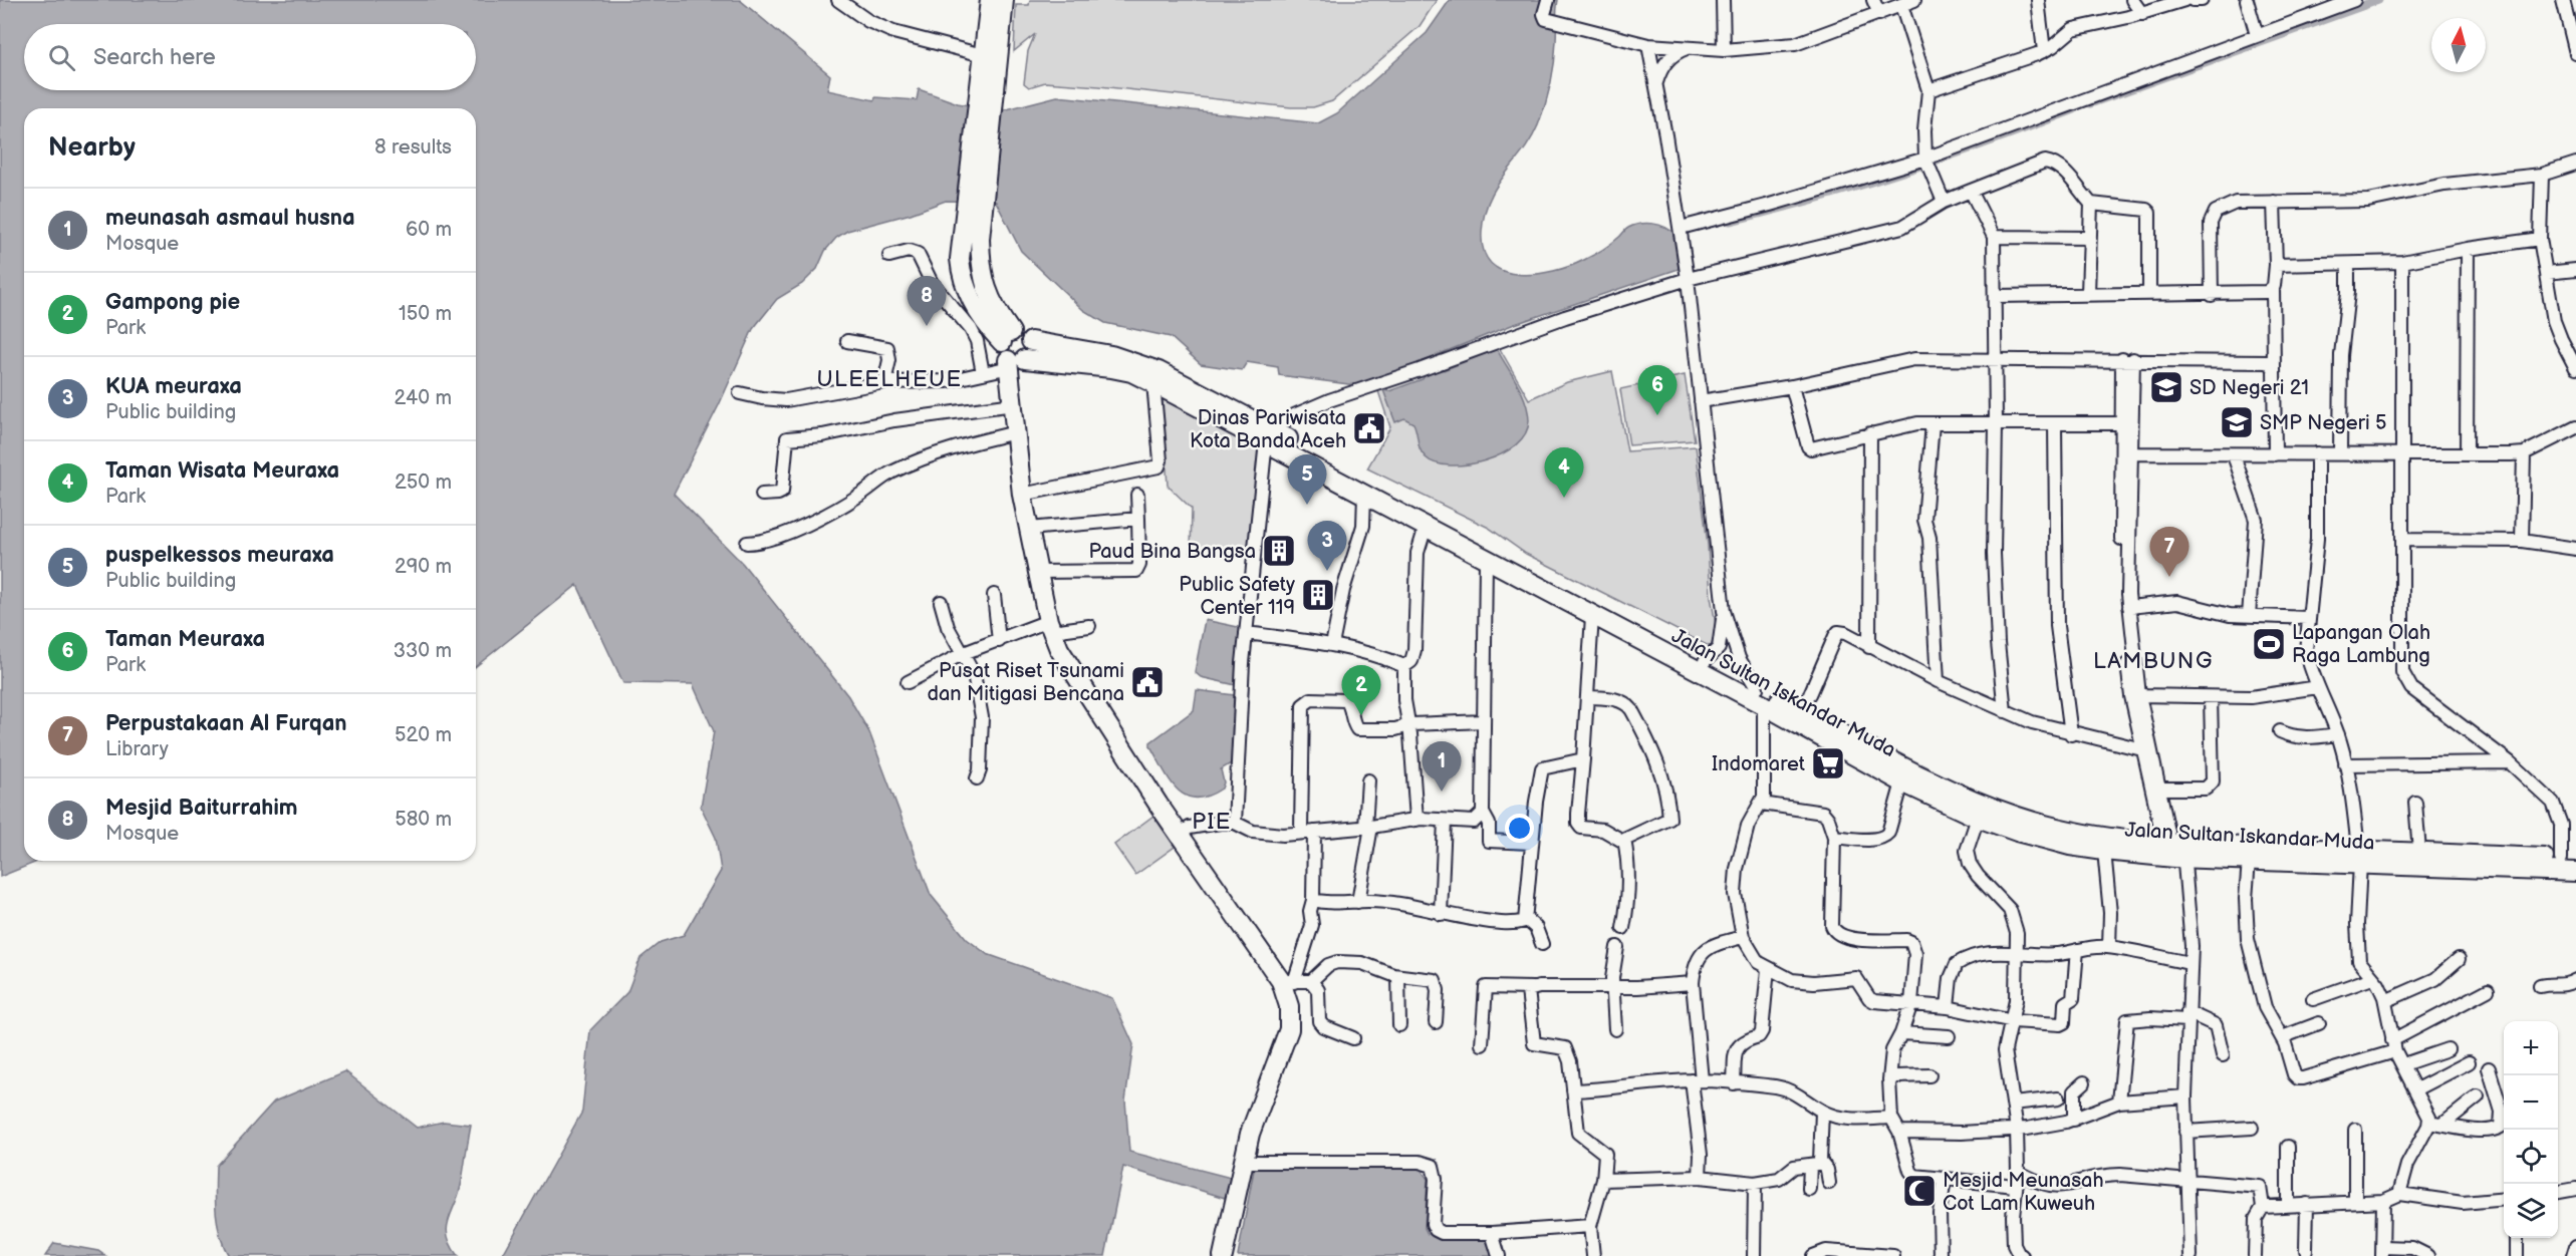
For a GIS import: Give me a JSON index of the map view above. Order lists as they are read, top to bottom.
{
  "streets": {
    "highway": ["Jalan Sultan Iskandar Muda"]
  },
  "districts": ["ULEELHEUE", "LAMBUNG", "PIE"],
  "places": {
    "school or university": ["SD Negeri 21", "SMP Negeri 5"],
    "public building": ["Dinas Pariwisata Kota Banda Aceh", "Pusat Riset Tsunami dan Mitigasi Bencana"],
    "building": ["Paud Bina Bangsa", "Public Safety Center 119"],
    "sports": ["Lapangan Olah Raga Lambung"],
    "supermarket": ["Indomaret"],
    "mosque": ["Mesjid Meunasah Cot Lam Kuweuh"]
  },
  "north": "top",
  "page": {
    "search": "Search here",
    "heading": ["Nearby", "8 results"],
    "list": [
      {
        "mark": "1",
        "name": "meunasah asmaul husna",
        "note": "Mosque",
        "value": "60 m"
      },
      {
        "mark": "2",
        "name": "Gampong pie",
        "note": "Park",
        "value": "150 m"
      },
      {
        "mark": "3",
        "name": "KUA meuraxa",
        "note": "Public building",
        "value": "240 m"
      },
      {
        "mark": "4",
        "name": "Taman Wisata Meuraxa",
        "note": "Park",
        "value": "250 m"
      },
      {
        "mark": "5",
        "name": "puspelkessos meuraxa",
        "note": "Public building",
        "value": "290 m"
      },
      {
        "mark": "6",
        "name": "Taman Meuraxa",
        "note": "Park",
        "value": "330 m"
      },
      {
        "mark": "7",
        "name": "Perpustakaan Al Furqan",
        "note": "Library",
        "value": "520 m"
      },
      {
        "mark": "8",
        "name": "Mesjid Baiturrahim",
        "note": "Mosque",
        "value": "580 m"
      }
    ],
    "pins": [
      "8",
      "6",
      "4",
      "5",
      "3",
      "7",
      "2",
      "1"
    ],
    "map_buttons": ["+", "−"]
  }
}
